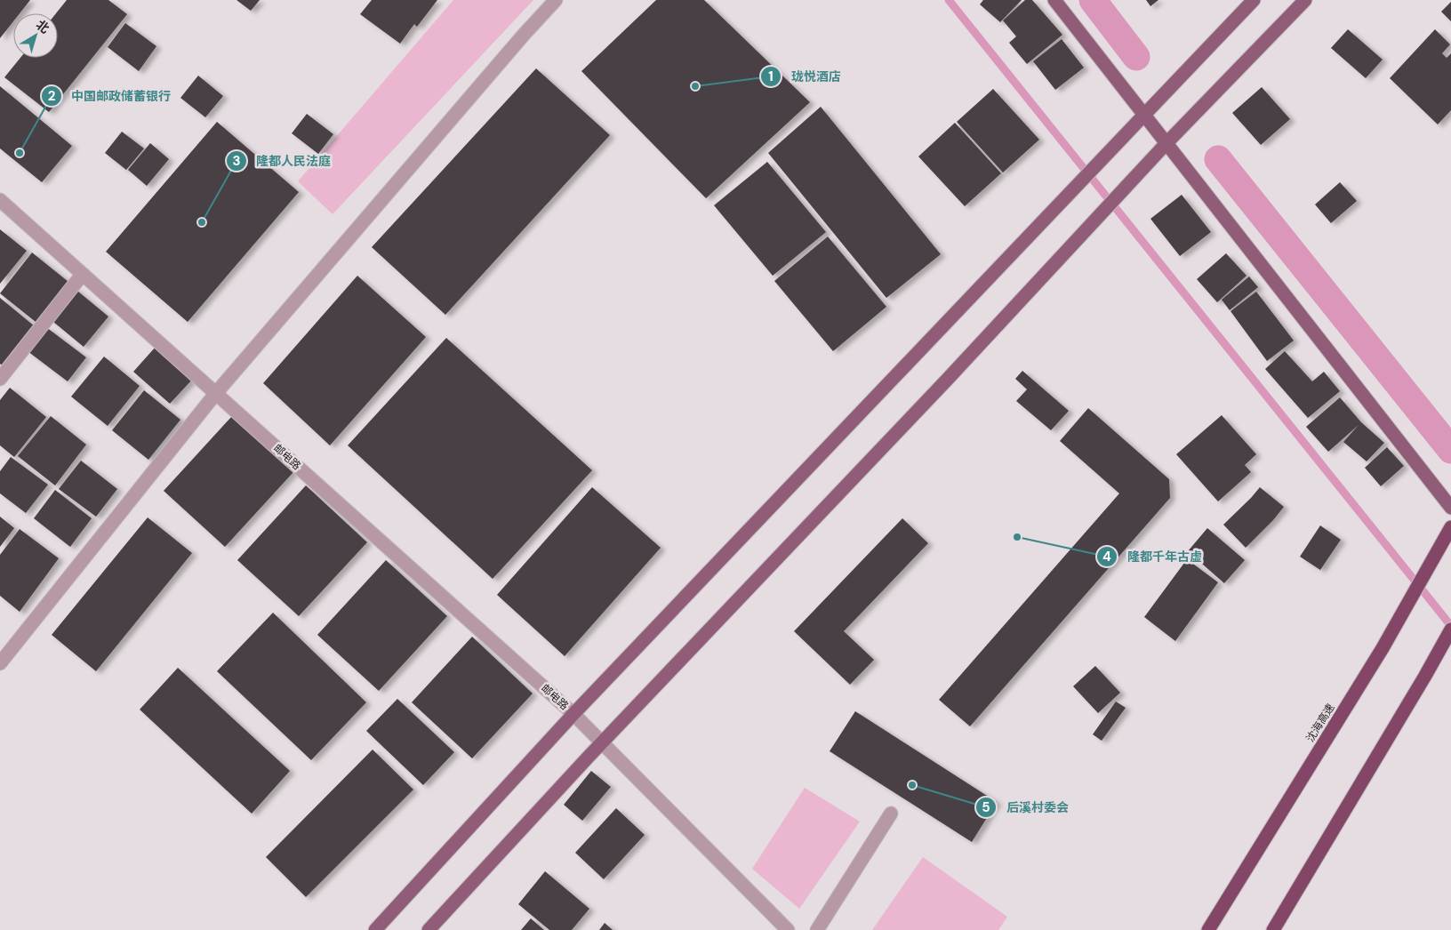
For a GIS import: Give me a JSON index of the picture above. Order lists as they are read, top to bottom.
{
  "streets": {
    "highway": ["沈海高速"],
    "street": ["邮电路"]
  },
  "places": [
    "珑悦酒店",
    "中国邮政储蓄银行",
    "隆都人民法庭",
    "隆都千年古虚",
    "后溪村委会"
  ],
  "north": "top right"
}
